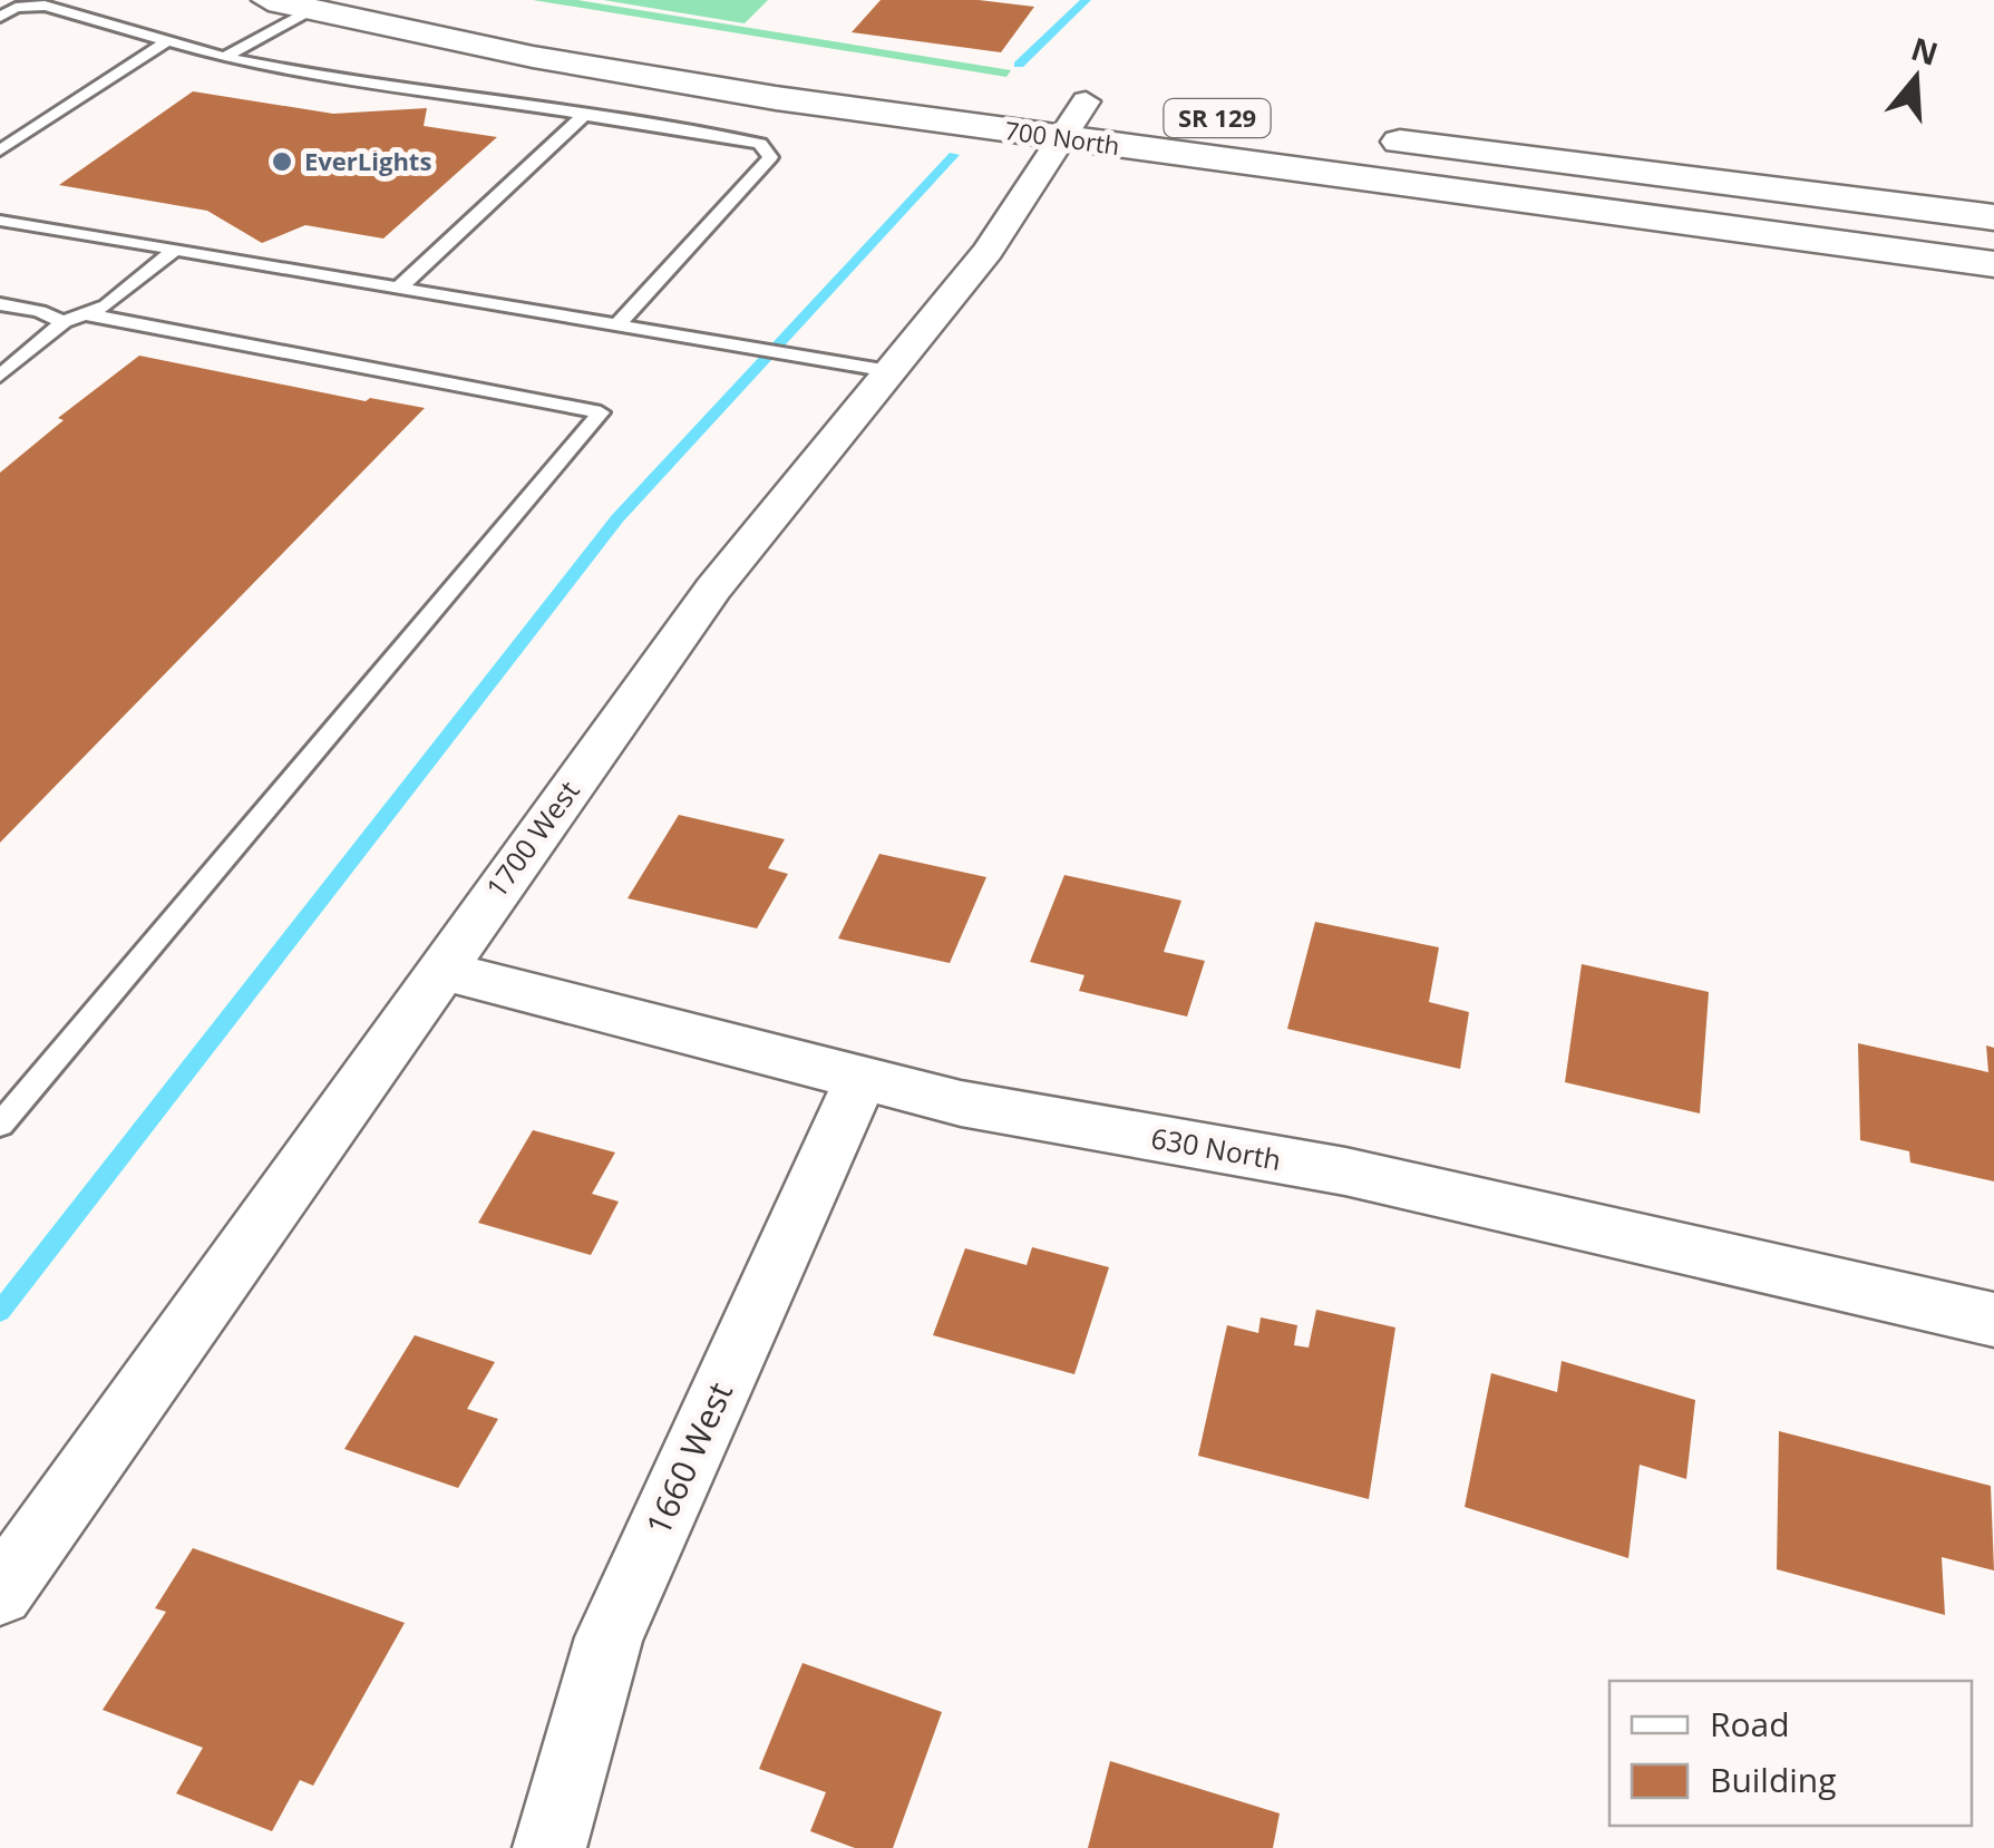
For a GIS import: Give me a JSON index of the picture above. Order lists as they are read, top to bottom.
{
  "streets": {
    "main road": ["SR 129", "700 North"],
    "street": ["1700 West", "630 North", "1660 West"]
  },
  "crossings": [
    ["700 North", "1700 West"],
    ["1700 West", "630 North"],
    ["630 North", "1660 West"]
  ],
  "places": ["EverLights"],
  "legend": ["Road", "Building"],
  "north": "top"
}
